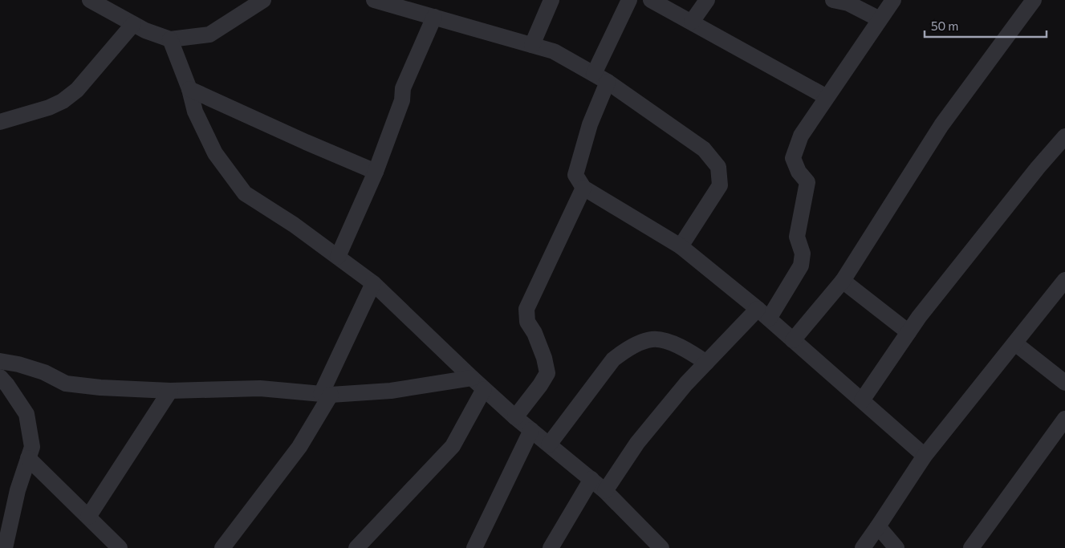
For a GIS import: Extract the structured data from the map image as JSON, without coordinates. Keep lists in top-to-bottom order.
{
  "scale_bar": "50 m"
}
